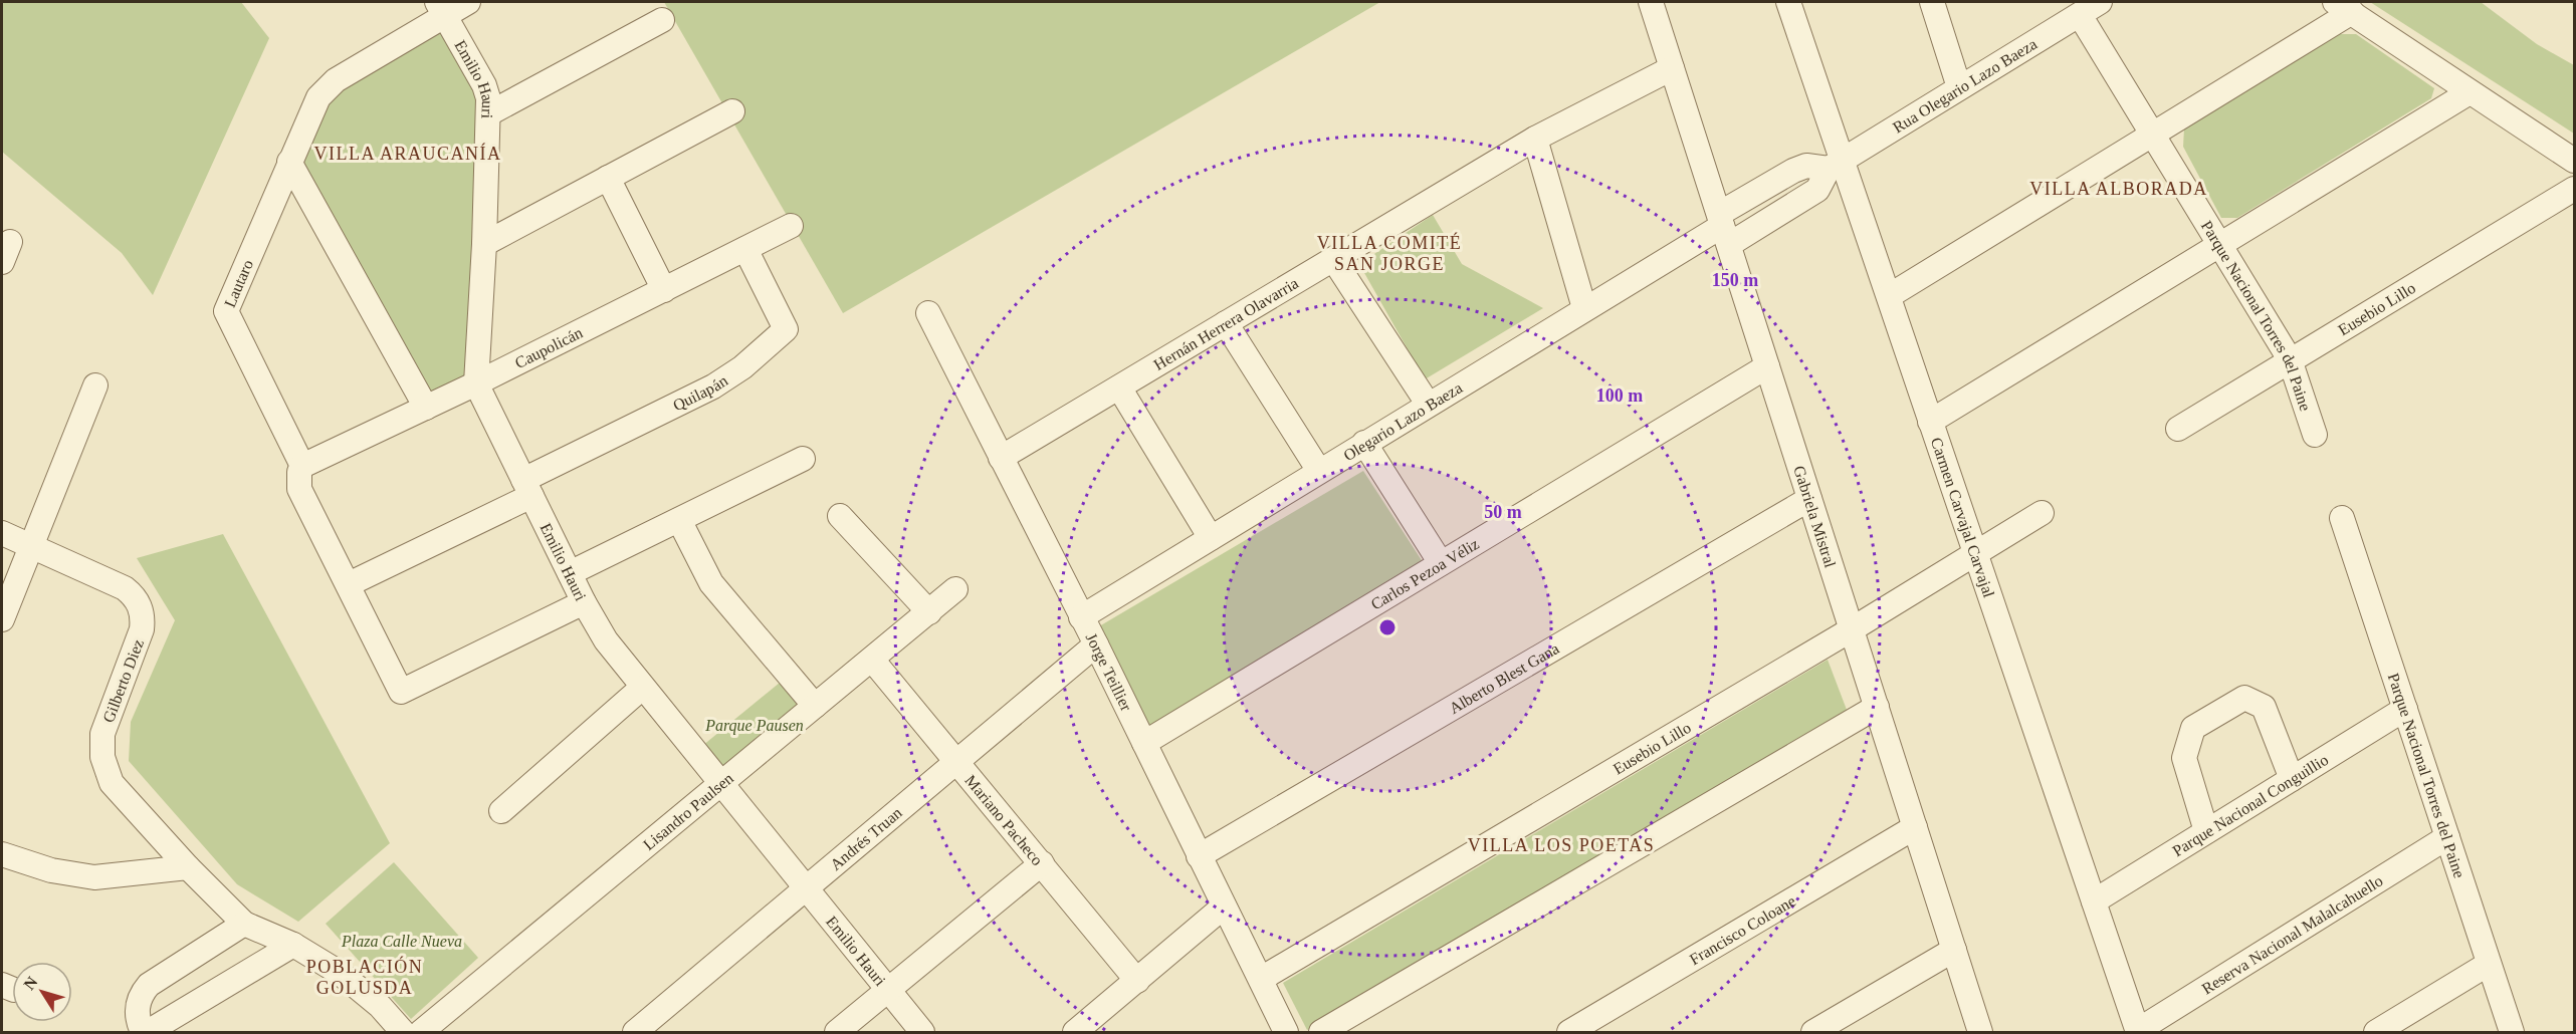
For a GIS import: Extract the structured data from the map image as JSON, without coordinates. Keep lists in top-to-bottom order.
{
  "streets": {
    "street": [
      "Emilio Hauri",
      "Rua Olegario Lazo Baeza",
      "Lautaro",
      "Eusebio Lillo",
      "Parque Nacional Torres del Paine",
      "Hernán Herrera Olavarria",
      "Caupolicán",
      "Quilapán",
      "Olegario Lazo Baeza",
      "Gabriela Mistral",
      "Carmen Carvajal Carvajal",
      "Carlos Pezoa Véliz",
      "Jorge Teillier",
      "Alberto Blest Gana",
      "Gilberto Diez",
      "Parque Nacional Conguillio",
      "Lisandro Paulsen",
      "Mariano Pacheco",
      "Andrés Truan",
      "Francisco Coloane",
      "Reserva Nacional Malalcahuello"
    ]
  },
  "crossings": [
    ["Emilio Hauri", "Lautaro"],
    ["Emilio Hauri", "Caupolicán"],
    ["Emilio Hauri", "Quilapán"],
    ["Emilio Hauri", "Lisandro Paulsen"],
    ["Emilio Hauri", "Andrés Truan"],
    ["Rua Olegario Lazo Baeza", "Parque Nacional Torres del Paine"],
    ["Rua Olegario Lazo Baeza", "Olegario Lazo Baeza"],
    ["Rua Olegario Lazo Baeza", "Gabriela Mistral"],
    ["Rua Olegario Lazo Baeza", "Carmen Carvajal Carvajal"],
    ["Lautaro", "Caupolicán"],
    ["Lautaro", "Quilapán"],
    ["Eusebio Lillo", "Parque Nacional Torres del Paine"],
    ["Eusebio Lillo", "Gabriela Mistral"],
    ["Eusebio Lillo", "Carmen Carvajal Carvajal"],
    ["Eusebio Lillo", "Jorge Teillier"],
    ["Parque Nacional Torres del Paine", "Parque Nacional Conguillio"],
    ["Parque Nacional Torres del Paine", "Reserva Nacional Malalcahuello"],
    ["Hernán Herrera Olavarria", "Gabriela Mistral"],
    ["Hernán Herrera Olavarria", "Jorge Teillier"],
    ["Caupolicán", "Quilapán"],
    ["Olegario Lazo Baeza", "Gabriela Mistral"],
    ["Olegario Lazo Baeza", "Jorge Teillier"],
    ["Gabriela Mistral", "Carlos Pezoa Véliz"],
    ["Gabriela Mistral", "Alberto Blest Gana"],
    ["Gabriela Mistral", "Francisco Coloane"],
    ["Carmen Carvajal Carvajal", "Parque Nacional Conguillio"],
    ["Carmen Carvajal Carvajal", "Reserva Nacional Malalcahuello"],
    ["Carlos Pezoa Véliz", "Jorge Teillier"],
    ["Jorge Teillier", "Alberto Blest Gana"],
    ["Jorge Teillier", "Andrés Truan"],
    ["Lisandro Paulsen", "Mariano Pacheco"],
    ["Mariano Pacheco", "Andrés Truan"]
  ],
  "districts": [
    "VILLA ARAUCANÍA",
    "VILLA ALBORADA",
    "VILLA COMITÉ SAN JORGE",
    "VILLA LOS POETAS",
    "POBLACIÓN GOLUSDA"
  ],
  "parks": ["Parque Pausen", "Plaza Calle Nueva"],
  "north": "top left",
  "rings": ["150 m", "100 m", "50 m"]
}
